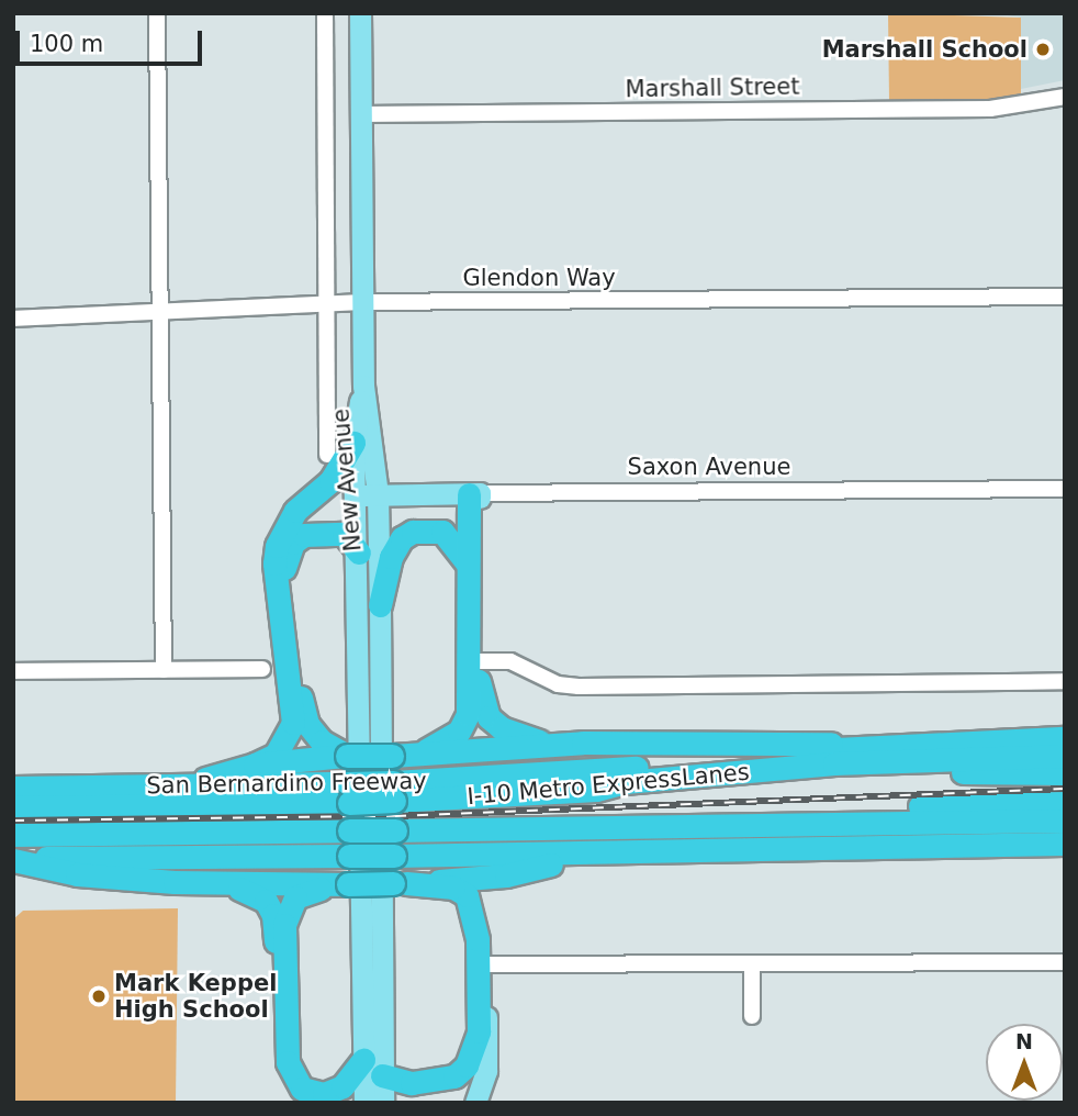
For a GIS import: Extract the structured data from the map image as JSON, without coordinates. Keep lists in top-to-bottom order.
{
  "streets": {
    "highway": ["San Bernardino Freeway", "I-10 Metro ExpressLanes"],
    "main road": ["Saxon Avenue", "New Avenue"],
    "street": ["Marshall Street", "Glendon Way"]
  },
  "crossings": [
    ["Saxon Avenue", "New Avenue"],
    ["San Bernardino Freeway", "I-10 Metro ExpressLanes"]
  ],
  "places": ["Marshall School", "Mark Keppel High School"],
  "scale_bar": "100 m",
  "north": "top"
}
